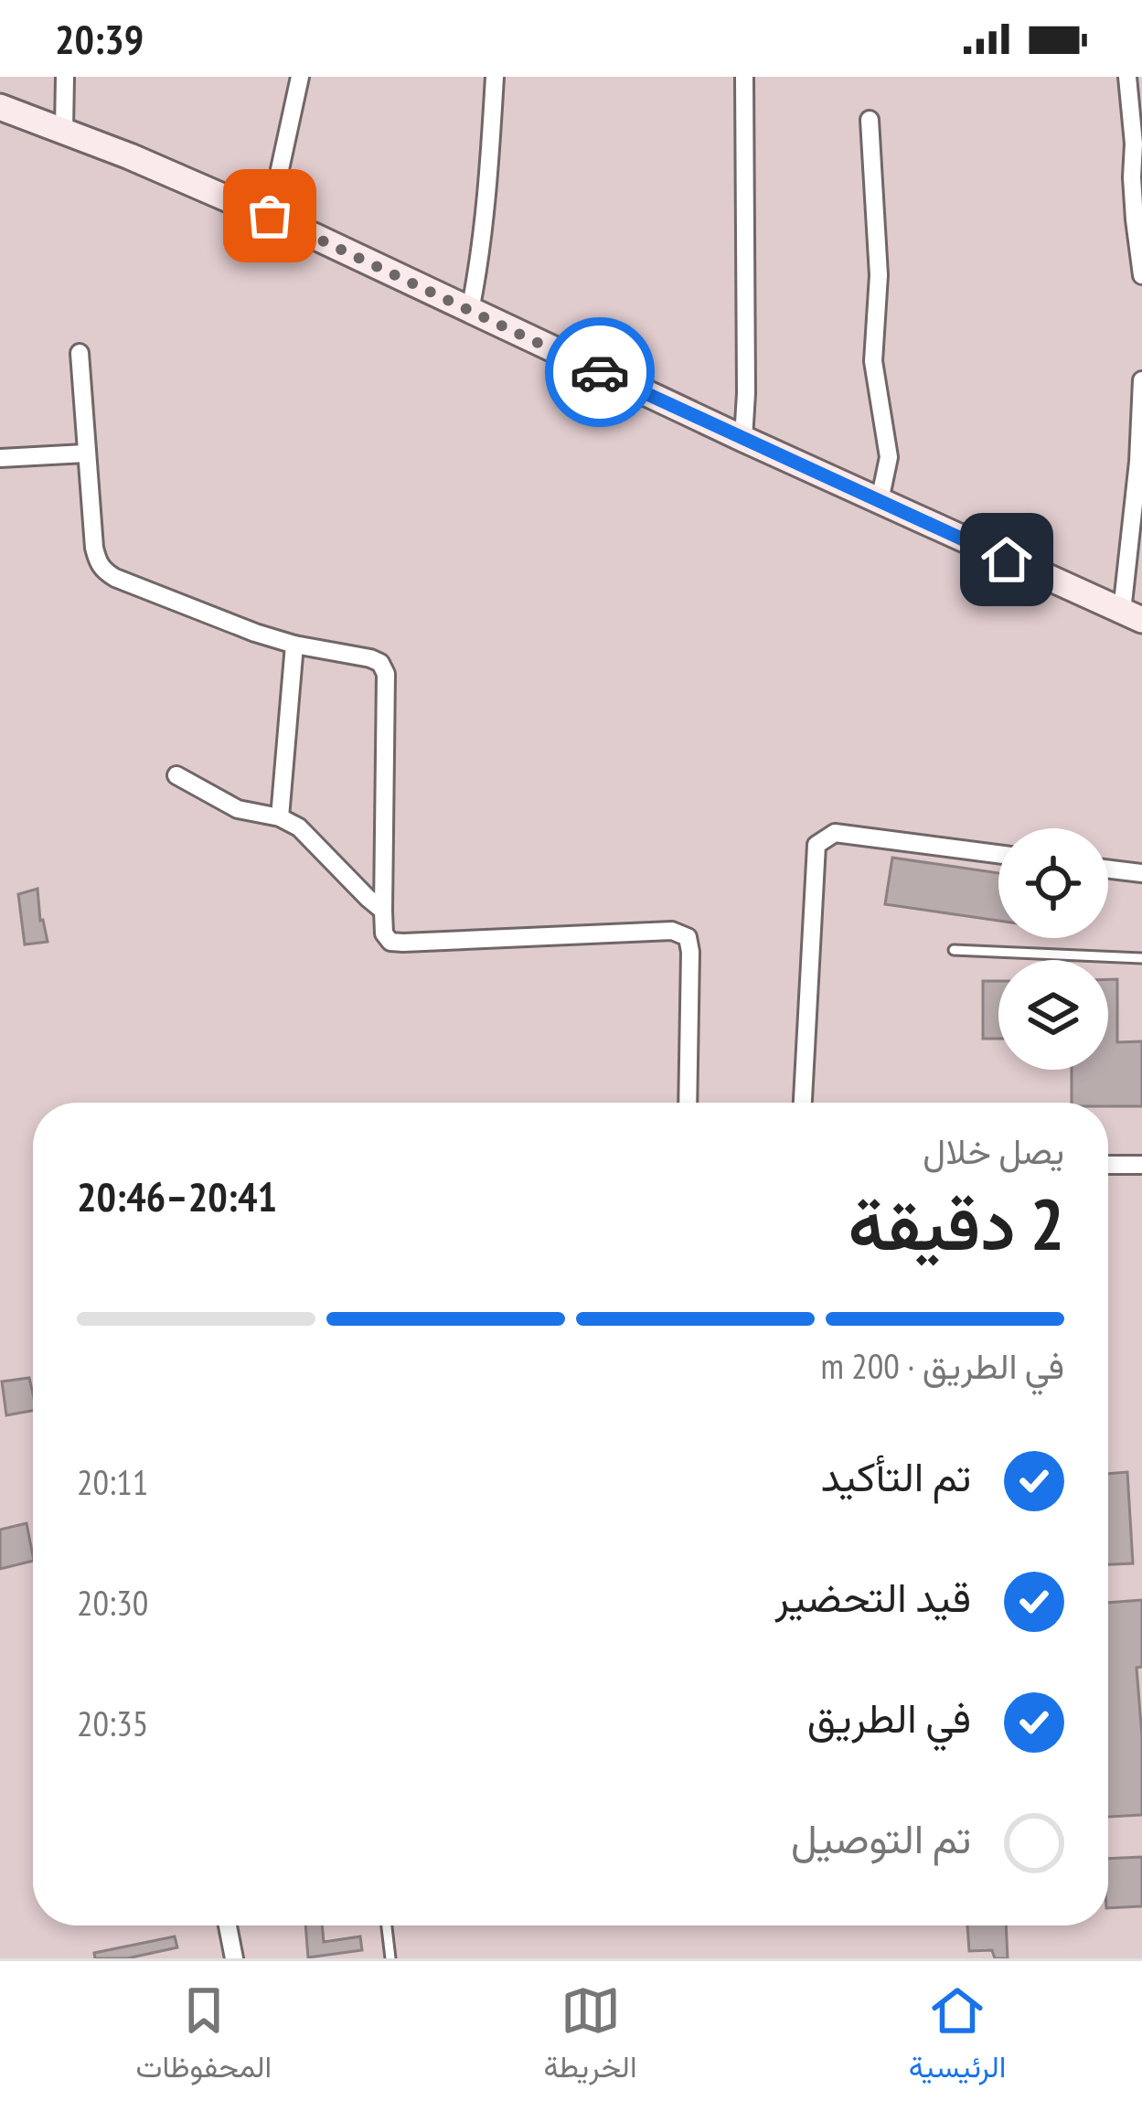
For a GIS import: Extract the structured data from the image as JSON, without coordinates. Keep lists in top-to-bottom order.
{
  "page": {
    "status": "20:39",
    "heading": ["2 دقيقة", "يصل خلال", "20:41–20:46"],
    "bar": "في الطريق · 200 m",
    "list": [
      ["تم التأكيد", "20:11"],
      ["قيد التحضير", "20:30"],
      ["في الطريق", "20:35"],
      "تم التوصيل"
    ],
    "tabs": ["الرئيسية", "الخريطة", "المحفوظات"]
  }
}
